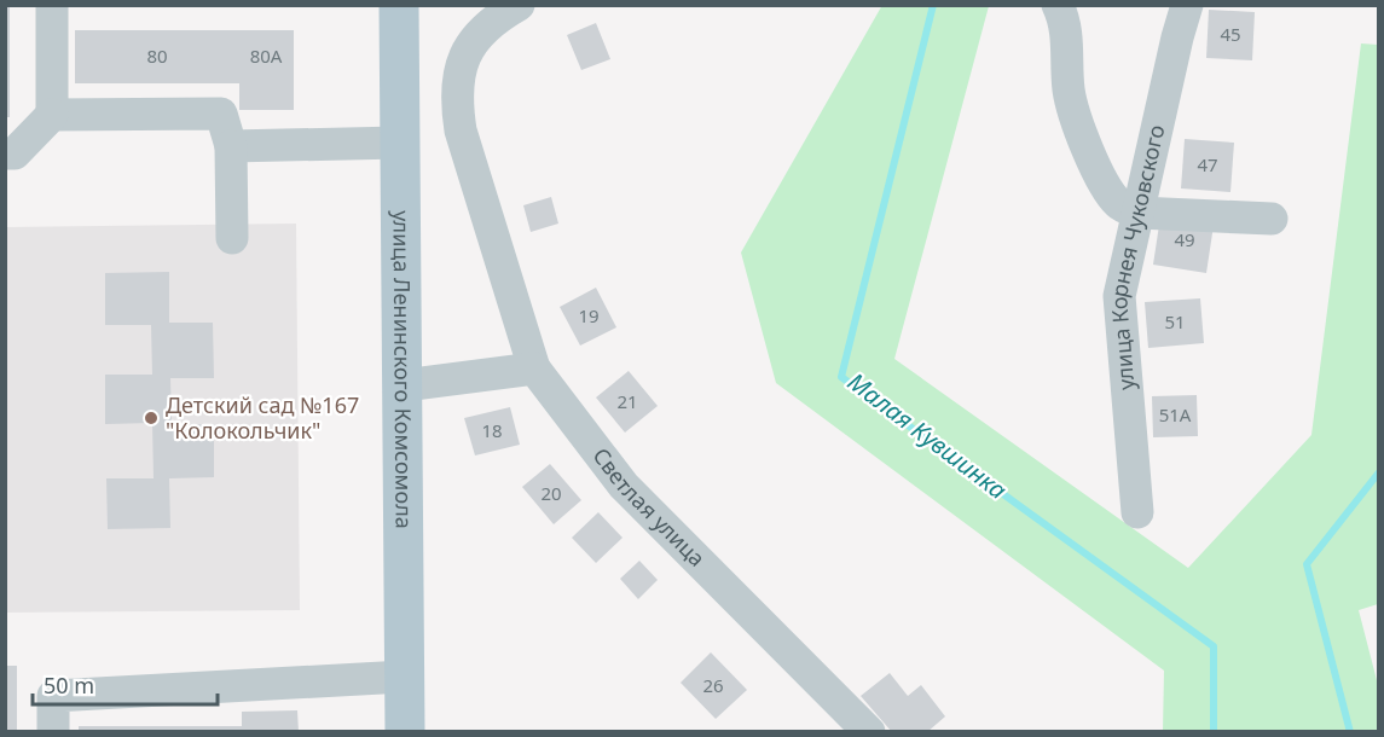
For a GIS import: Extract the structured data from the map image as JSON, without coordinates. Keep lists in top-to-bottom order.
{
  "streets": {
    "main road": ["улица Ленинского Комсомола"],
    "street": ["улица Корнея Чуковского", "Светлая улица"]
  },
  "water": ["Малая Кувшинка"],
  "places": ["Детский сад №167 \"Колокольчик\""],
  "house_numbers": [
    "45",
    "80",
    "80А",
    "47",
    "49",
    "19",
    "51",
    "21",
    "51А",
    "18",
    "20",
    "26"
  ],
  "scale_bar": "50 m"
}
